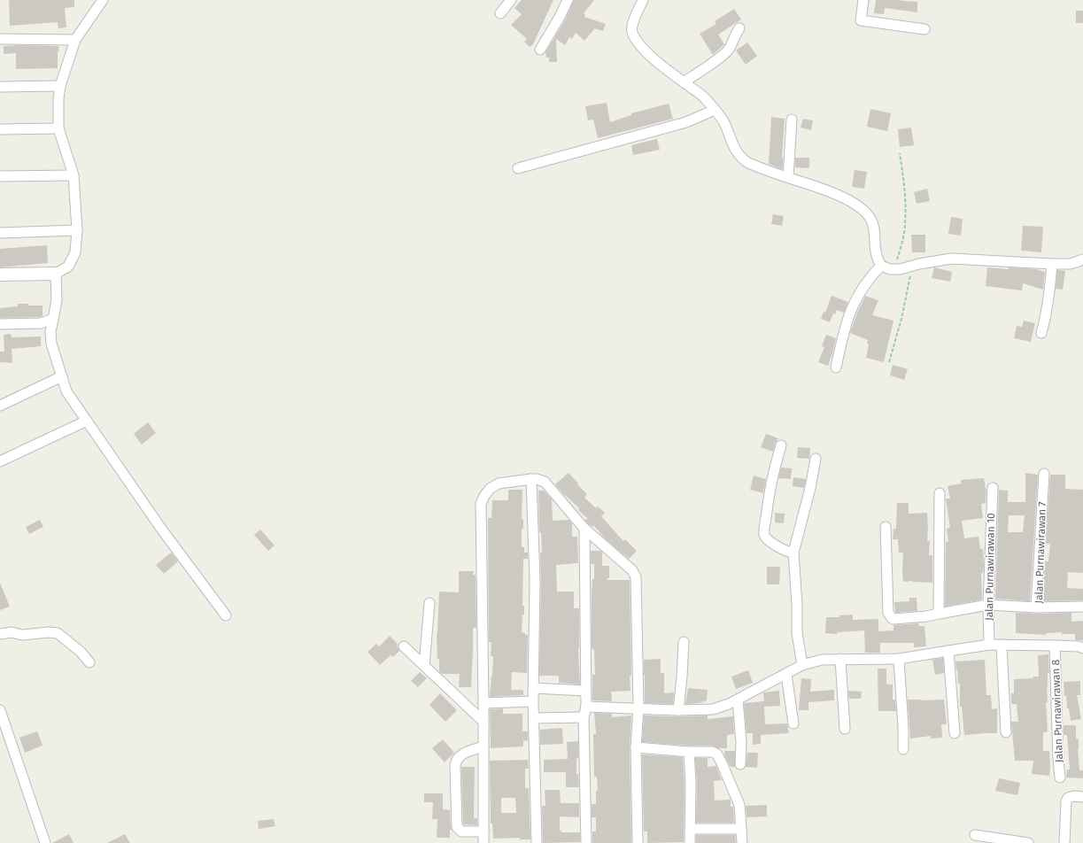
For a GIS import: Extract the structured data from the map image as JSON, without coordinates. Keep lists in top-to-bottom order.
{
  "streets": {
    "street": ["Jalan Purnawirawan 7", "Jalan Purnawirawan 10", "Jalan Purnawirawan 8"]
  }
}
